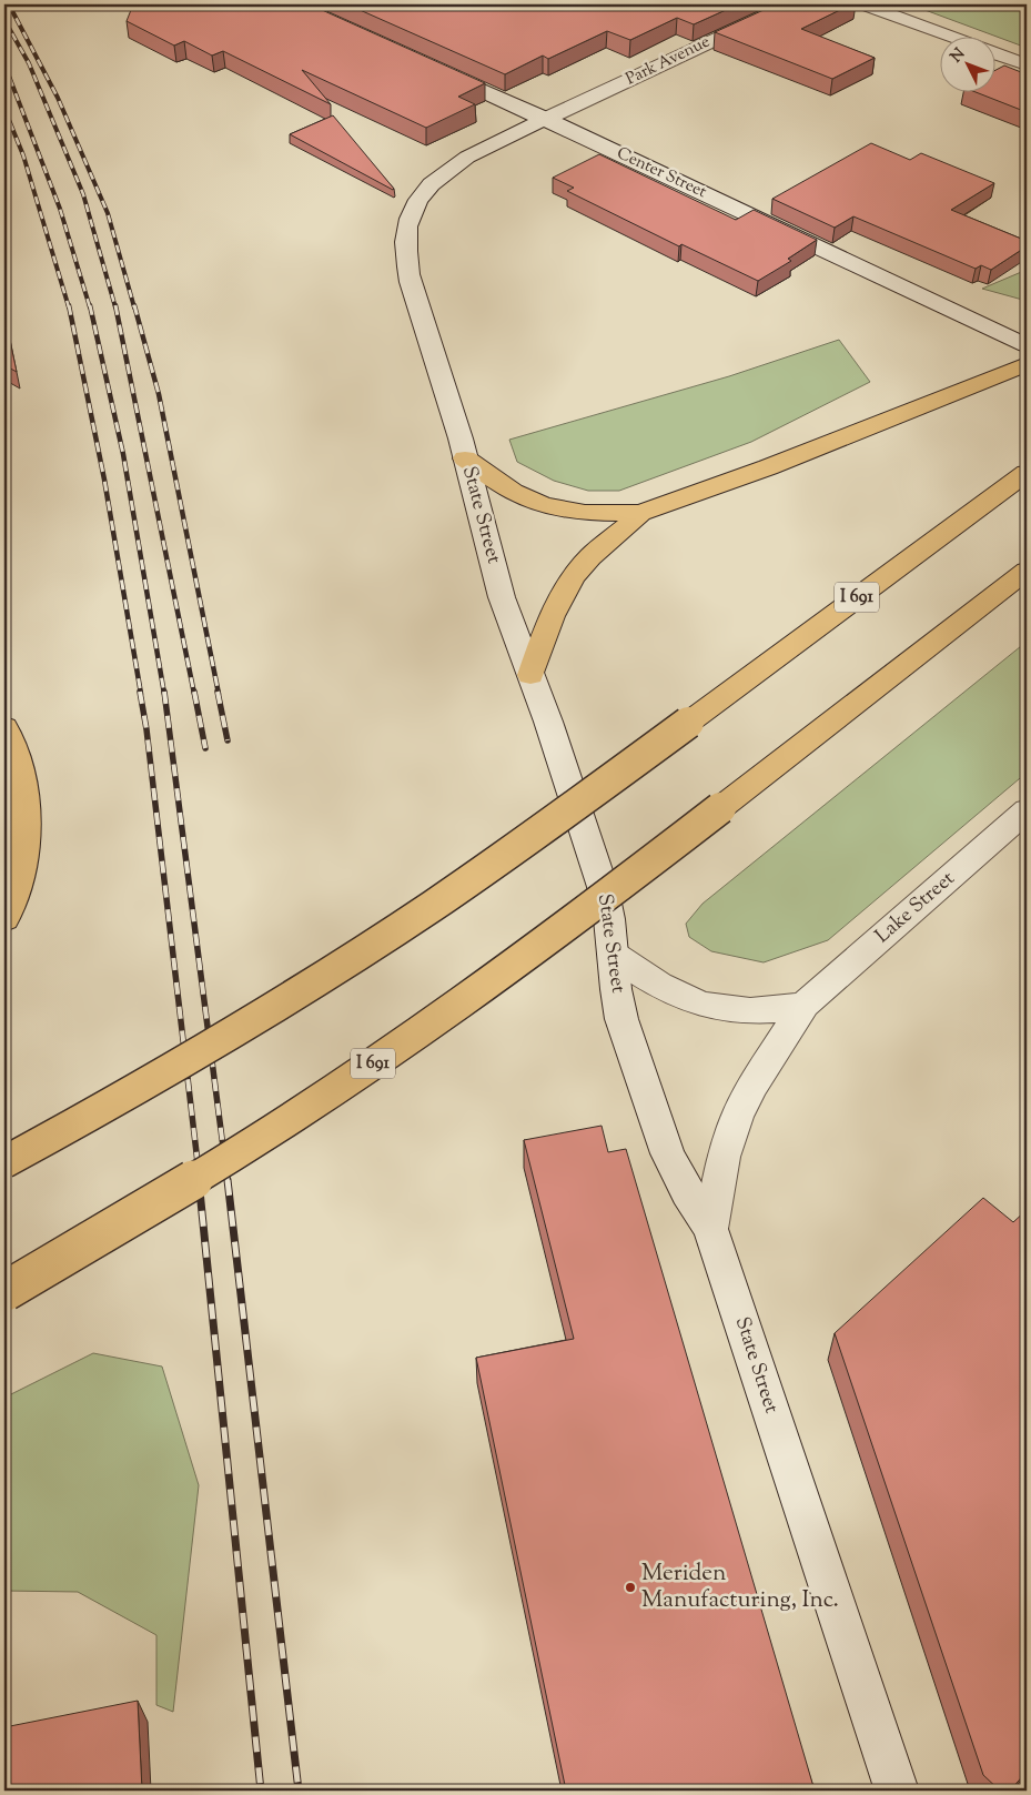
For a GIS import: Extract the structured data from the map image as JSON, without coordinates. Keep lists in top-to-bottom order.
{
  "streets": {
    "highway": ["I 691"],
    "street": [
      "Park Avenue",
      "Center Street",
      "State Street",
      "Lake Street"
    ]
  },
  "crossings": [
    ["Park Avenue", "Center Street"],
    ["Park Avenue", "State Street"],
    ["Center Street", "State Street"],
    ["State Street", "Lake Street"]
  ],
  "places": ["Meriden Manufacturing, Inc."],
  "north": "top left"
}
